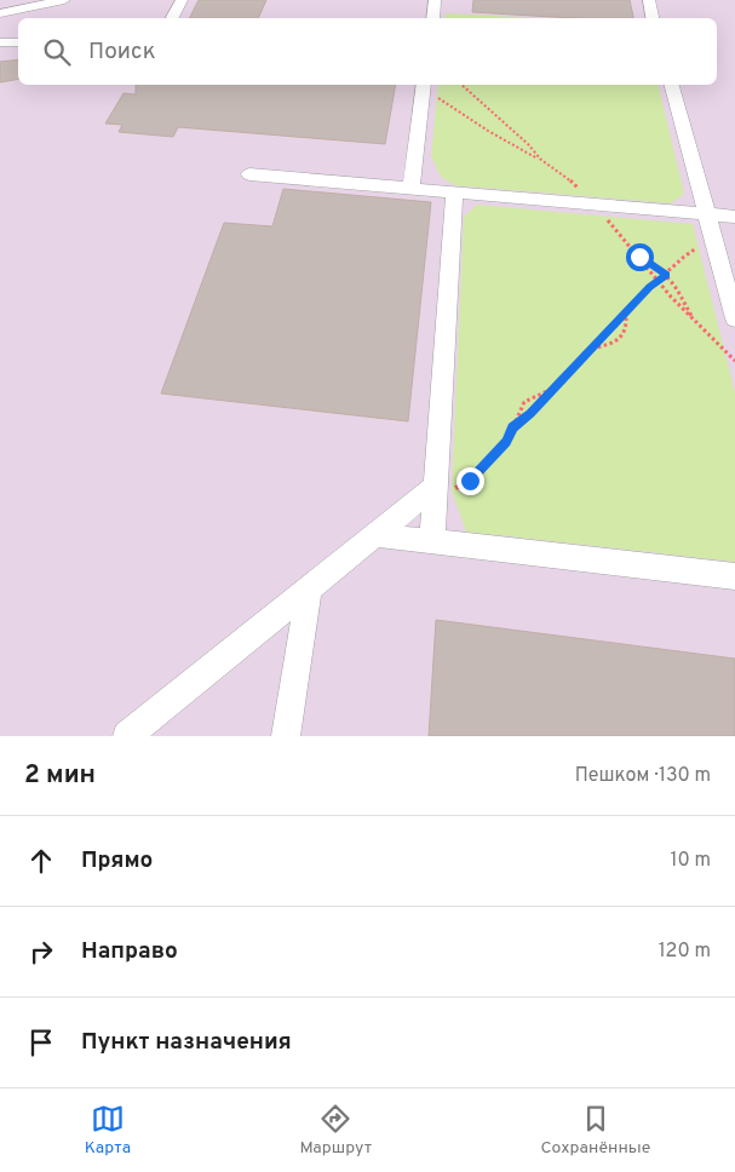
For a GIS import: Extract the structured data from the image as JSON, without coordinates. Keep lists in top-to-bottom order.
{
  "page": {
    "search": "Поиск",
    "heading": ["2 мин", "Пешком · 130 m"],
    "list": [
      ["Прямо", "10 m"],
      ["Направо", "120 m"],
      "Пункт назначения"
    ],
    "nav": ["Карта", "Маршрут", "Сохранённые"]
  }
}
